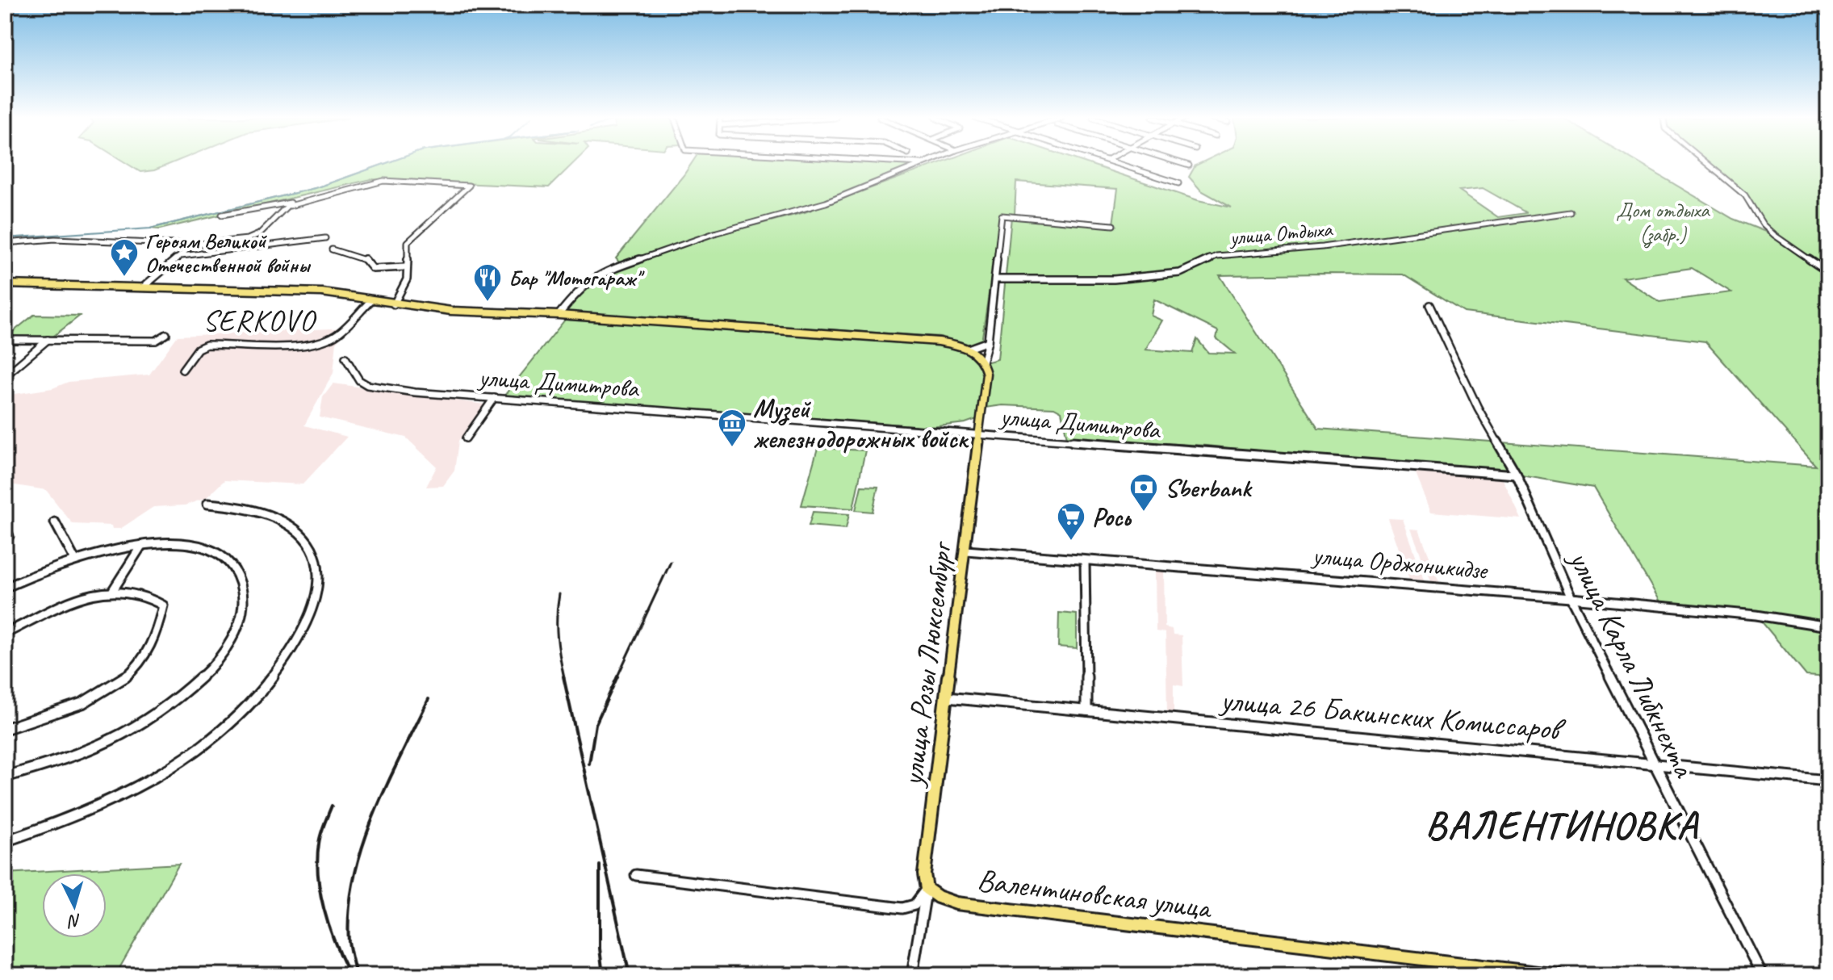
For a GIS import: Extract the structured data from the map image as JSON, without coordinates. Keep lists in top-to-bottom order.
{
  "streets": {
    "main road": ["улица Розы Люксембург", "Валентиновская улица"],
    "street": [
      "улица Отдыха",
      "улица Димитрова",
      "улица Орджоникидзе",
      "улица Карла Либкнехта",
      "улица 26 Бакинских Комиссаров"
    ]
  },
  "crossings": [
    ["улица Димитрова", "улица Карла Либкнехта"],
    ["улица Димитрова", "улица Розы Люксембург"],
    ["улица Орджоникидзе", "улица Карла Либкнехта"],
    ["улица Орджоникидзе", "улица Розы Люксембург"],
    ["улица Карла Либкнехта", "улица 26 Бакинских Комиссаров"],
    ["улица Розы Люксембург", "улица 26 Бакинских Комиссаров"],
    ["улица Розы Люксембург", "Валентиновская улица"]
  ],
  "districts": ["SERKOVO", "ВАЛЕНТИНОВКА"],
  "parks": ["Дом отдыха (забр.)"],
  "places": {
    "place": ["Героям Великой Отечественной войны"],
    "restaurant": ["Бар \"Мотогараж\""],
    "museum": ["Музей железнодорожных войск"],
    "bank": ["Sberbank"],
    "supermarket": ["Рось"]
  },
  "north": "bottom"
}
